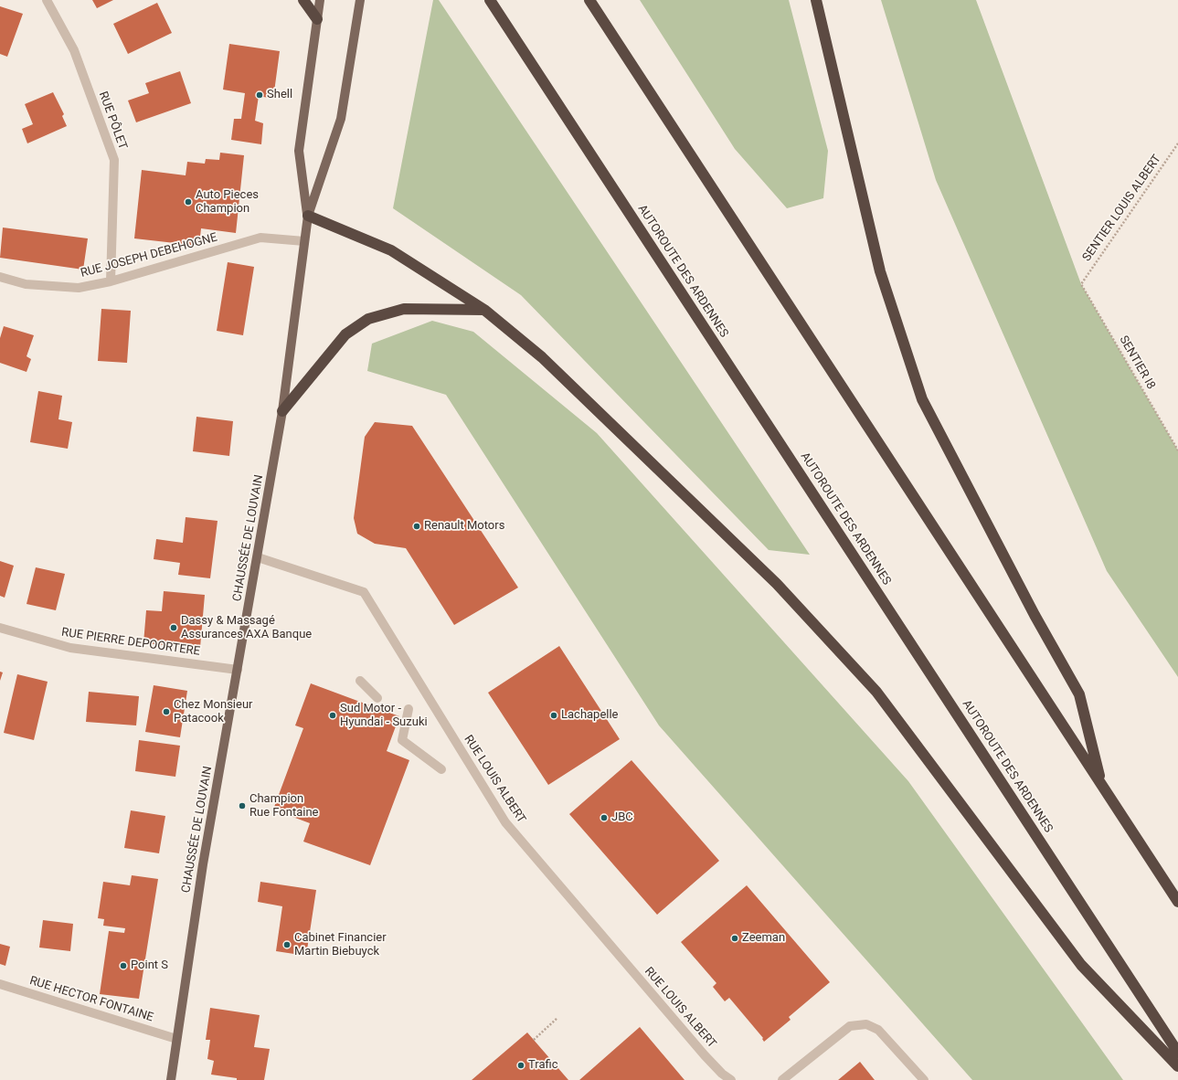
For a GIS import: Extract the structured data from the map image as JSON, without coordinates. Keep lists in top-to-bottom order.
{
  "streets": {
    "highway": ["AUTOROUTE DES ARDENNES"],
    "main road": ["CHAUSSÉE DE LOUVAIN"],
    "street": [
      "RUE PÔLET",
      "RUE JOSEPH DEBEHOGNE",
      "RUE PIERRE DEPOORTERE",
      "RUE LOUIS ALBERT",
      "RUE HECTOR FONTAINE"
    ],
    "path": ["SENTIER LOUIS ALBERT", "SENTIER I8"]
  },
  "crossings": [
    ["RUE PÔLET", "RUE JOSEPH DEBEHOGNE"],
    ["SENTIER LOUIS ALBERT", "SENTIER I8"],
    ["RUE JOSEPH DEBEHOGNE", "CHAUSSÉE DE LOUVAIN"],
    ["CHAUSSÉE DE LOUVAIN", "RUE PIERRE DEPOORTERE"],
    ["CHAUSSÉE DE LOUVAIN", "RUE LOUIS ALBERT"],
    ["CHAUSSÉE DE LOUVAIN", "RUE HECTOR FONTAINE"]
  ],
  "places": [
    "Shell",
    "Auto Pieces Champion",
    "Renault Motors",
    "Dassy & Massagé Assurances AXA Banque",
    "Chez Monsieur Patacook",
    "Sud Motor - Hyundai - Suzuki",
    "Lachapelle",
    "Champion Rue Fontaine",
    "JBC",
    "Zeeman",
    "Cabinet Financier Martin Biebuyck",
    "Point S",
    "Trafic"
  ]
}
